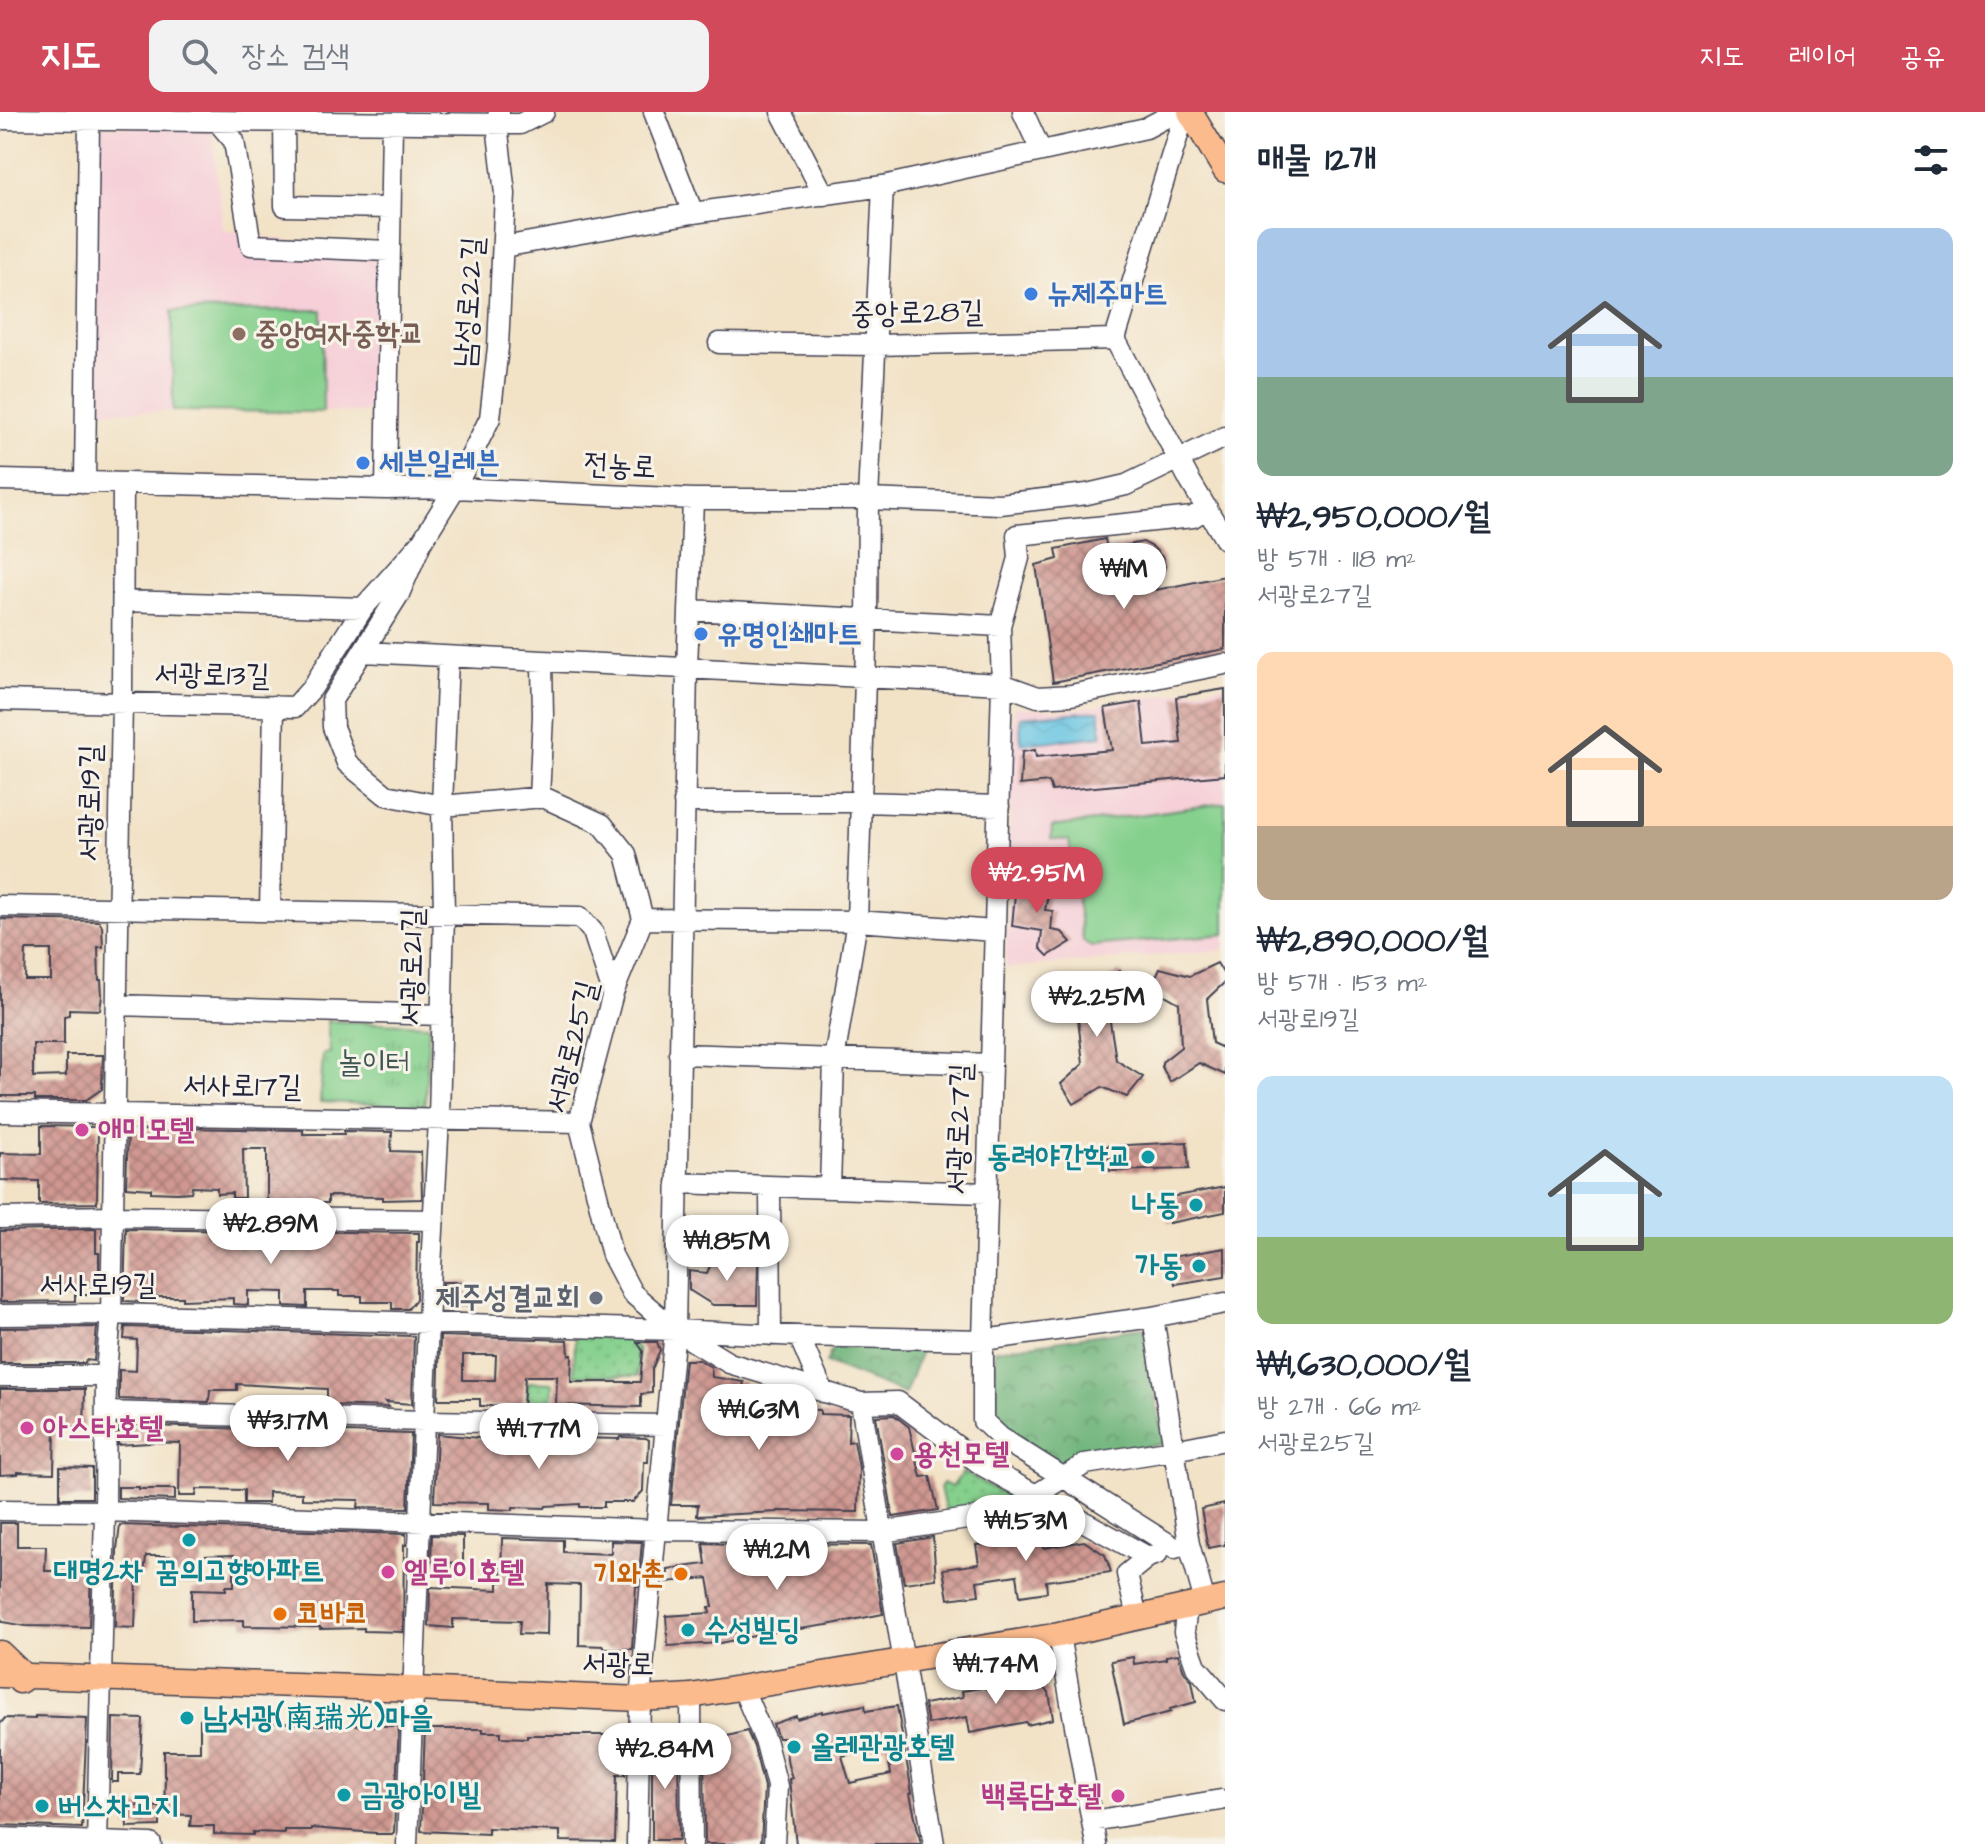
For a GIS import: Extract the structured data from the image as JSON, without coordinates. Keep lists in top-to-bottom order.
{
  "streets": {
    "main road": ["서광로"],
    "street": [
      "남성로22길",
      "중앙로28길",
      "전농로",
      "서광로13길",
      "서광로19길",
      "서광로21길",
      "서광로25길",
      "서사로17길",
      "서광로27길",
      "서사로19길"
    ]
  },
  "crossings": [
    ["남성로22길", "전농로"],
    ["남성로22길", "서광로13길"],
    ["전농로", "서광로13길"],
    ["전농로", "서광로19길"],
    ["서광로13길", "서광로19길"],
    ["서광로19길", "서사로17길"],
    ["서광로19길", "서사로19길"],
    ["서광로19길", "서광로"],
    ["서광로21길", "서사로17길"],
    ["서광로21길", "서사로19길"],
    ["서광로21길", "서광로"],
    ["서광로25길", "서사로17길"],
    ["서광로25길", "서광로27길"],
    ["서광로25길", "서사로19길"],
    ["서광로27길", "서사로19길"]
  ],
  "parks": ["놀이터"],
  "places": [
    "뉴제주마트",
    "중앙여자중학교",
    "세븐일레븐",
    "유명인쇄마트",
    "애미모텔",
    "동려야간학교",
    "나동",
    "가동",
    "제주성결교회",
    "아스타호텔",
    "용천모텔",
    "대명2차 꿈의고향아파트",
    "엘루이호텔",
    "기와촌",
    "코바코",
    "수성빌딩",
    "남서광(南瑞光)마을",
    "올레관광호텔",
    "금광아이빌",
    "백록담호텔",
    "버스차고지"
  ],
  "page": {
    "header": "지도",
    "search": "장소 검색",
    "nav": ["지도", "레이어", "공유"],
    "heading": "매물 12개",
    "list": [
      {
        "name": "₩2,950,000/월",
        "note": "방 5개 · 118 m² · 서광로27길"
      },
      {
        "name": "₩2,890,000/월",
        "note": "방 5개 · 153 m² · 서광로19길"
      },
      {
        "name": "₩1,630,000/월",
        "note": "방 2개 · 66 m² · 서광로25길"
      }
    ],
    "price": [
      "₩1M",
      "₩2.95M",
      "₩2.25M",
      "₩2.89M",
      "₩1.85M",
      "₩1.63M",
      "₩3.17M",
      "₩1.77M",
      "₩1.53M",
      "₩1.2M",
      "₩1.74M",
      "₩2.84M"
    ]
  }
}
